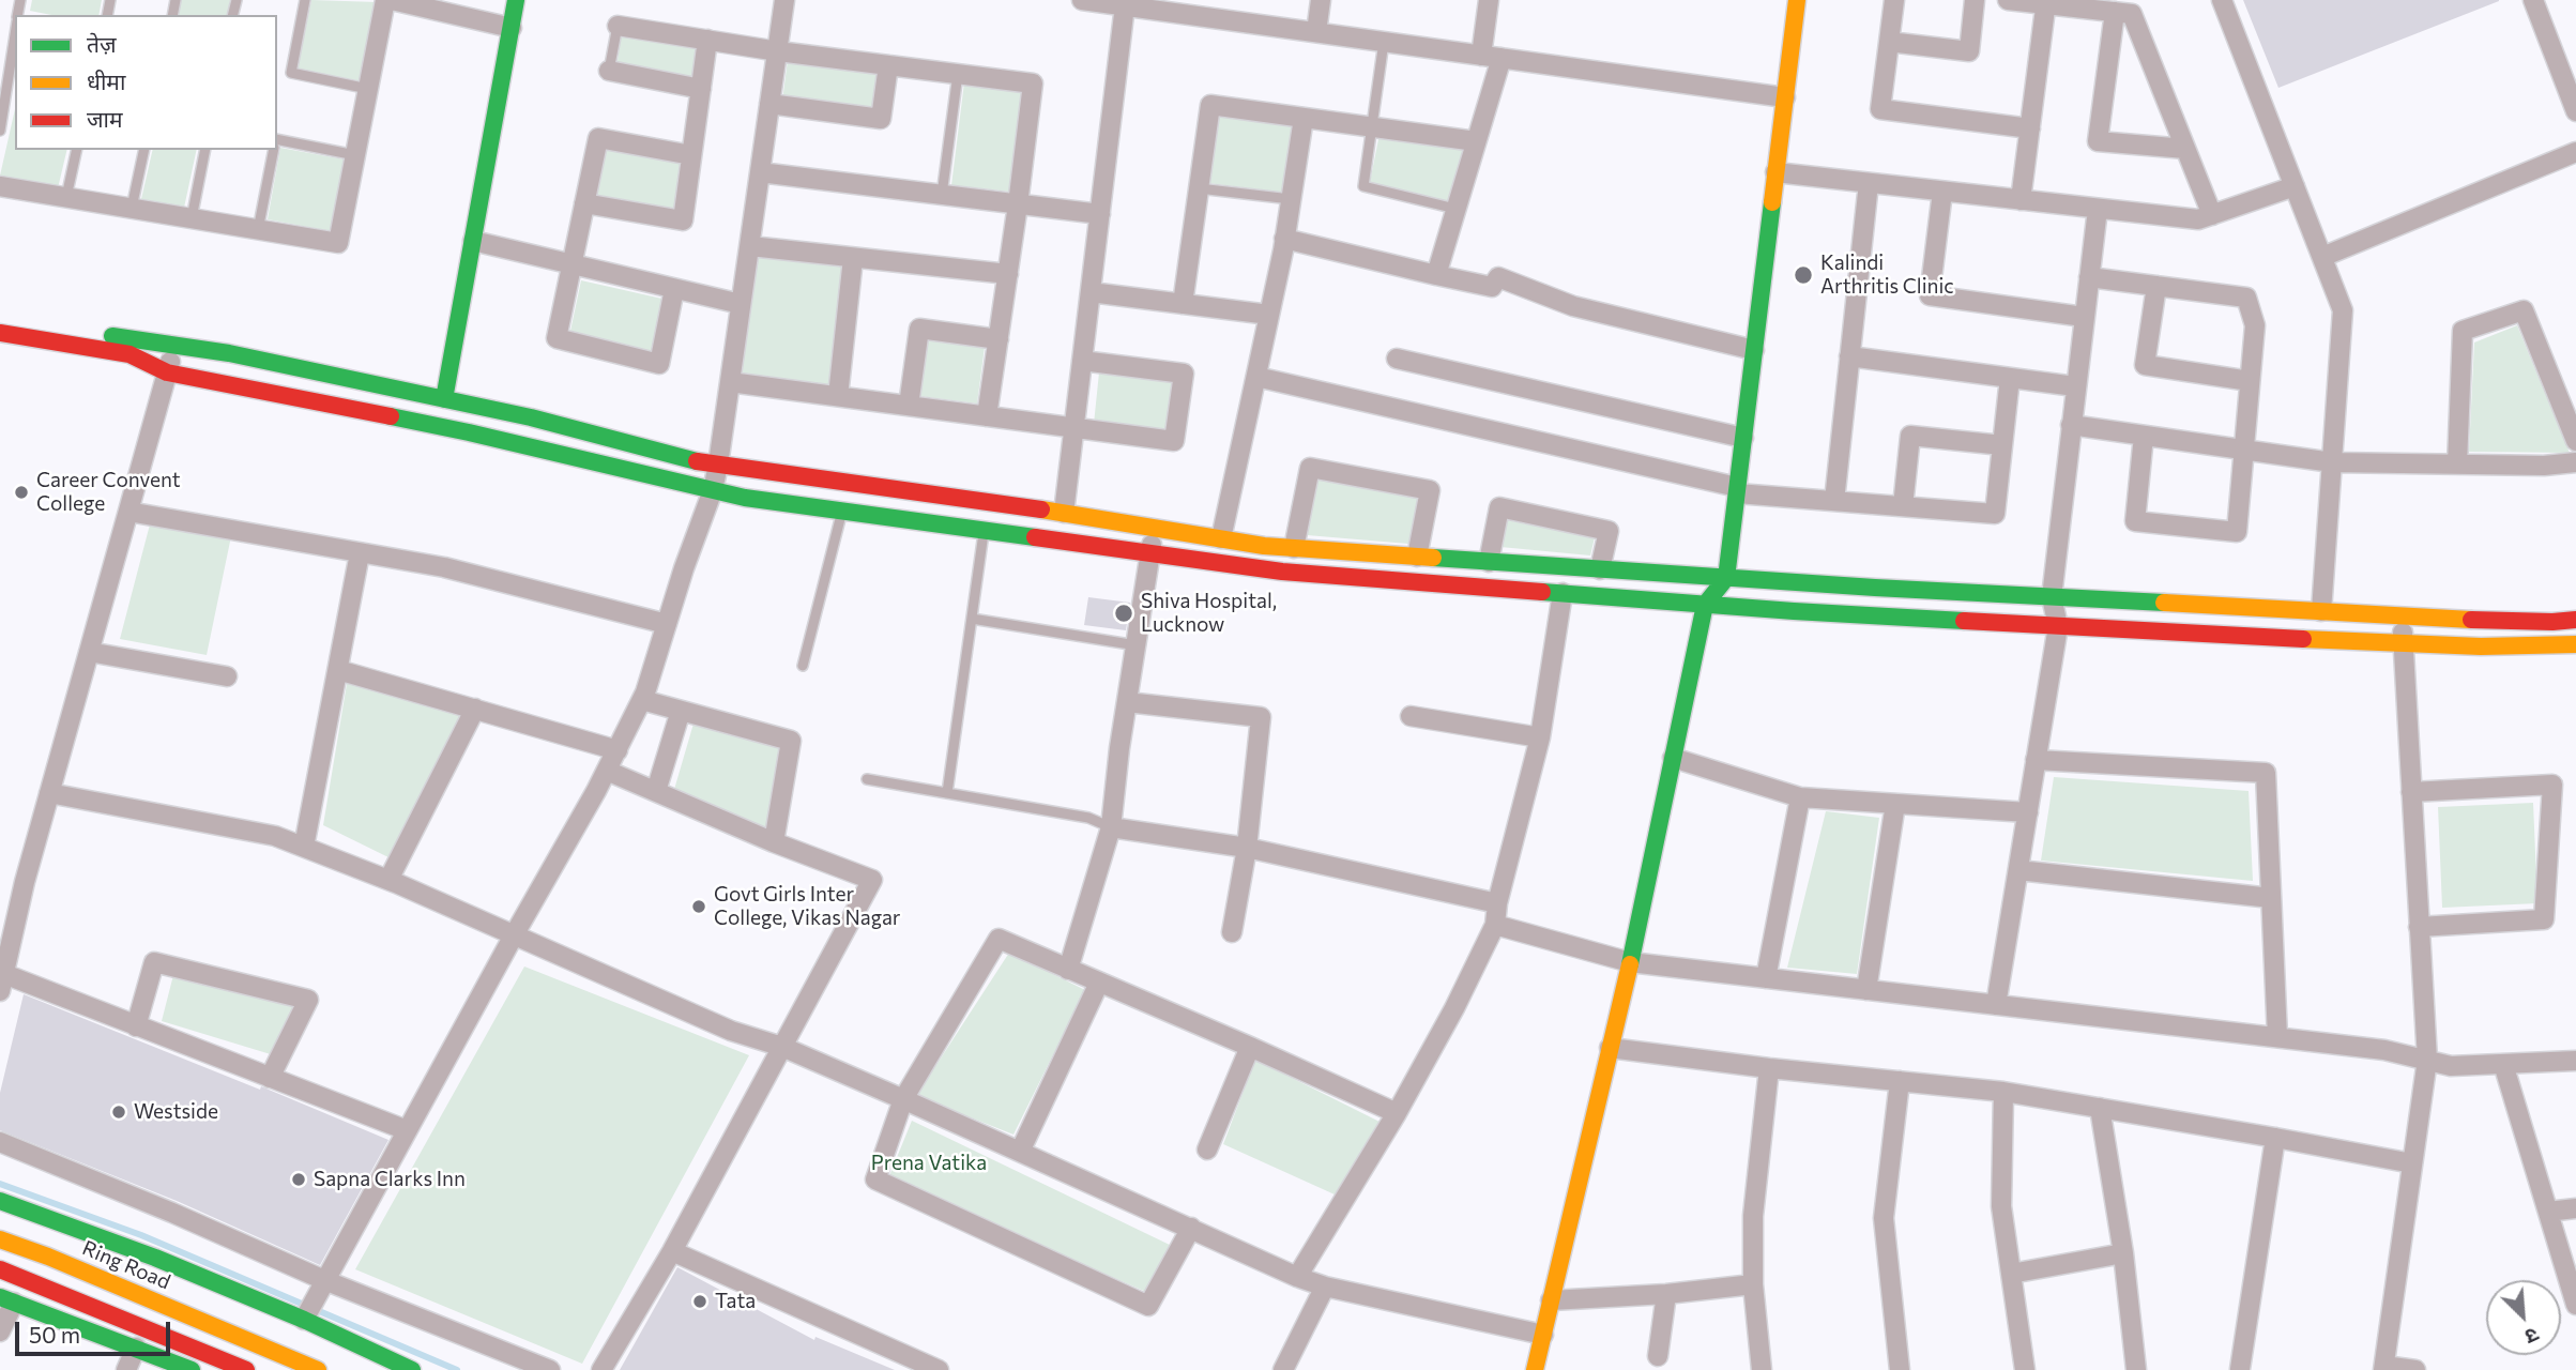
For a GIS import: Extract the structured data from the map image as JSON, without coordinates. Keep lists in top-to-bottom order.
{
  "streets": {
    "main road": ["Ring Road"]
  },
  "parks": ["Prena Vatika"],
  "places": [
    "Kalindi Arthritis Clinic",
    "Career Convent College",
    "Shiva Hospital, Lucknow",
    "Govt Girls Inter College, Vikas Nagar",
    "Westside",
    "Sapna Clarks Inn",
    "Tata"
  ],
  "legend": ["तेज़", "धीमा", "जाम"],
  "scale_bar": "50 m",
  "north": "bottom right"
}
